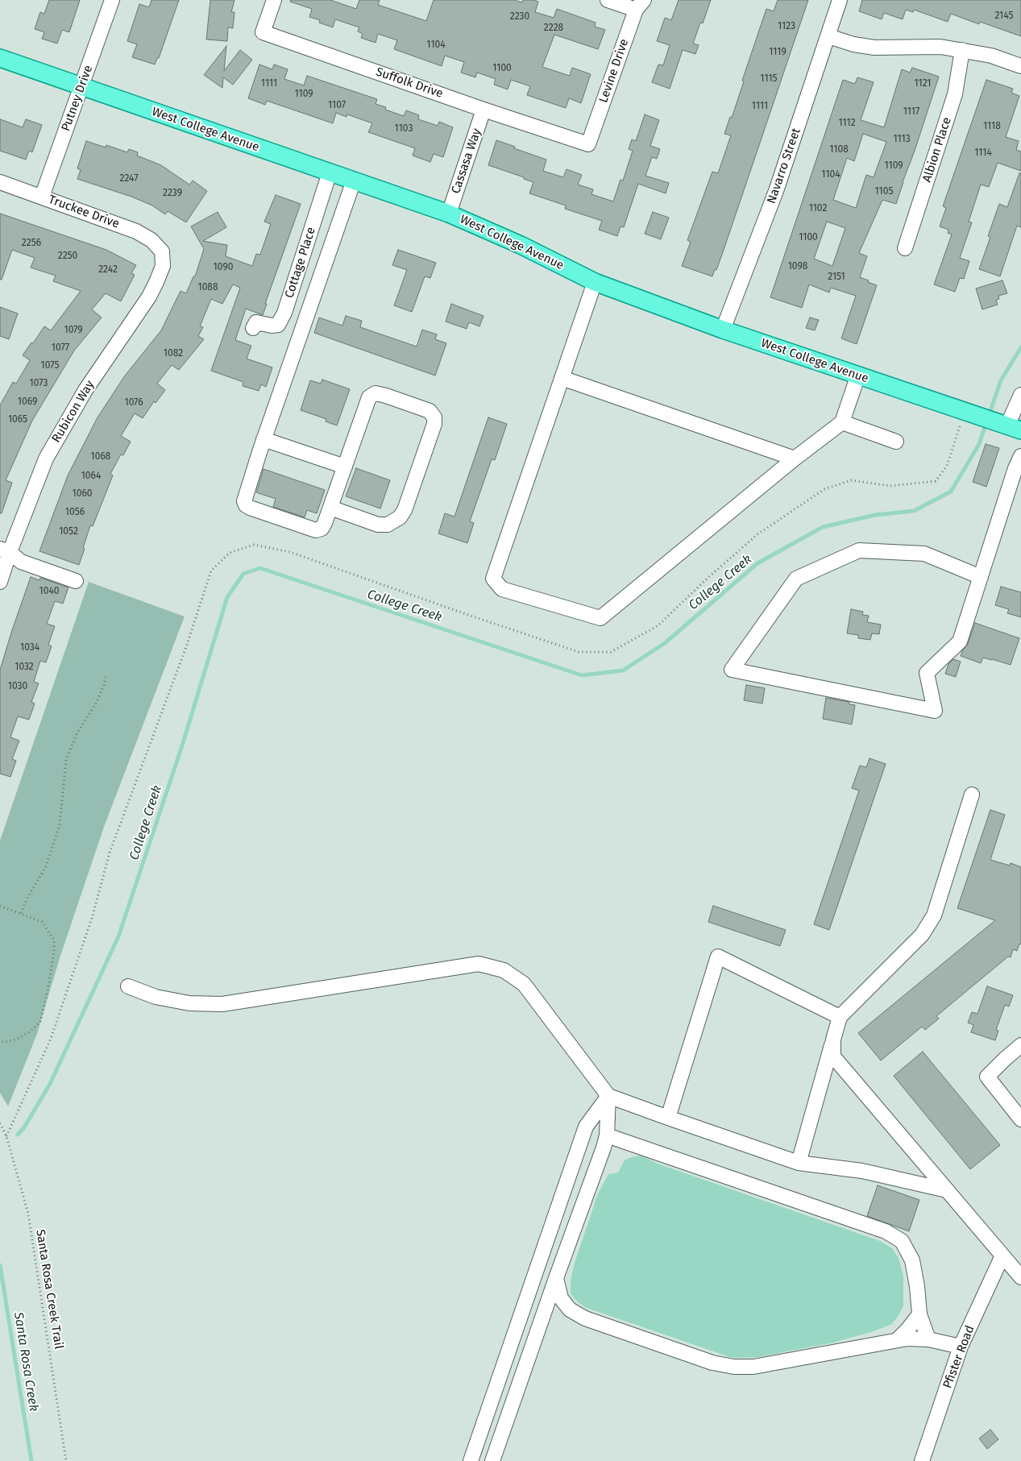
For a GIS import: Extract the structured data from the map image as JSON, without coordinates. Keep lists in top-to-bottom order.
{
  "streets": {
    "main road": ["West College Avenue"],
    "street": [
      "Levine Drive",
      "Suffolk Drive",
      "Putney Drive",
      "Albion Place",
      "Cassasa Way",
      "Navarro Street",
      "Truckee Drive",
      "Cottage Place",
      "Rubicon Way",
      "Pfister Road"
    ],
    "path": ["Santa Rosa Creek Trail"]
  },
  "crossings": [
    ["Levine Drive", "Suffolk Drive"],
    ["Suffolk Drive", "Cassasa Way"],
    ["Putney Drive", "West College Avenue"],
    ["Putney Drive", "Truckee Drive"],
    ["West College Avenue", "Cassasa Way"],
    ["West College Avenue", "Navarro Street"],
    ["West College Avenue", "Cottage Place"],
    ["Truckee Drive", "Rubicon Way"]
  ],
  "water": ["College Creek", "Santa Rosa Creek"],
  "house_numbers": [
    "2145",
    "2230",
    "1123",
    "2228",
    "1104",
    "1119",
    "1100",
    "1115",
    "1111",
    "1121",
    "1109",
    "1107",
    "1111",
    "1117",
    "1112",
    "1118",
    "1103",
    "1113",
    "1108",
    "1114",
    "1109",
    "1104",
    "2247",
    "1105",
    "2239",
    "1102",
    "1100",
    "2256",
    "2250",
    "1098",
    "1090",
    "2242",
    "2151",
    "1088",
    "1079",
    "1077",
    "1082",
    "1075",
    "1073",
    "1069",
    "1076",
    "1065",
    "1068",
    "1064",
    "1060",
    "1056",
    "1052",
    "1040",
    "1034",
    "1032",
    "1030"
  ]
}
